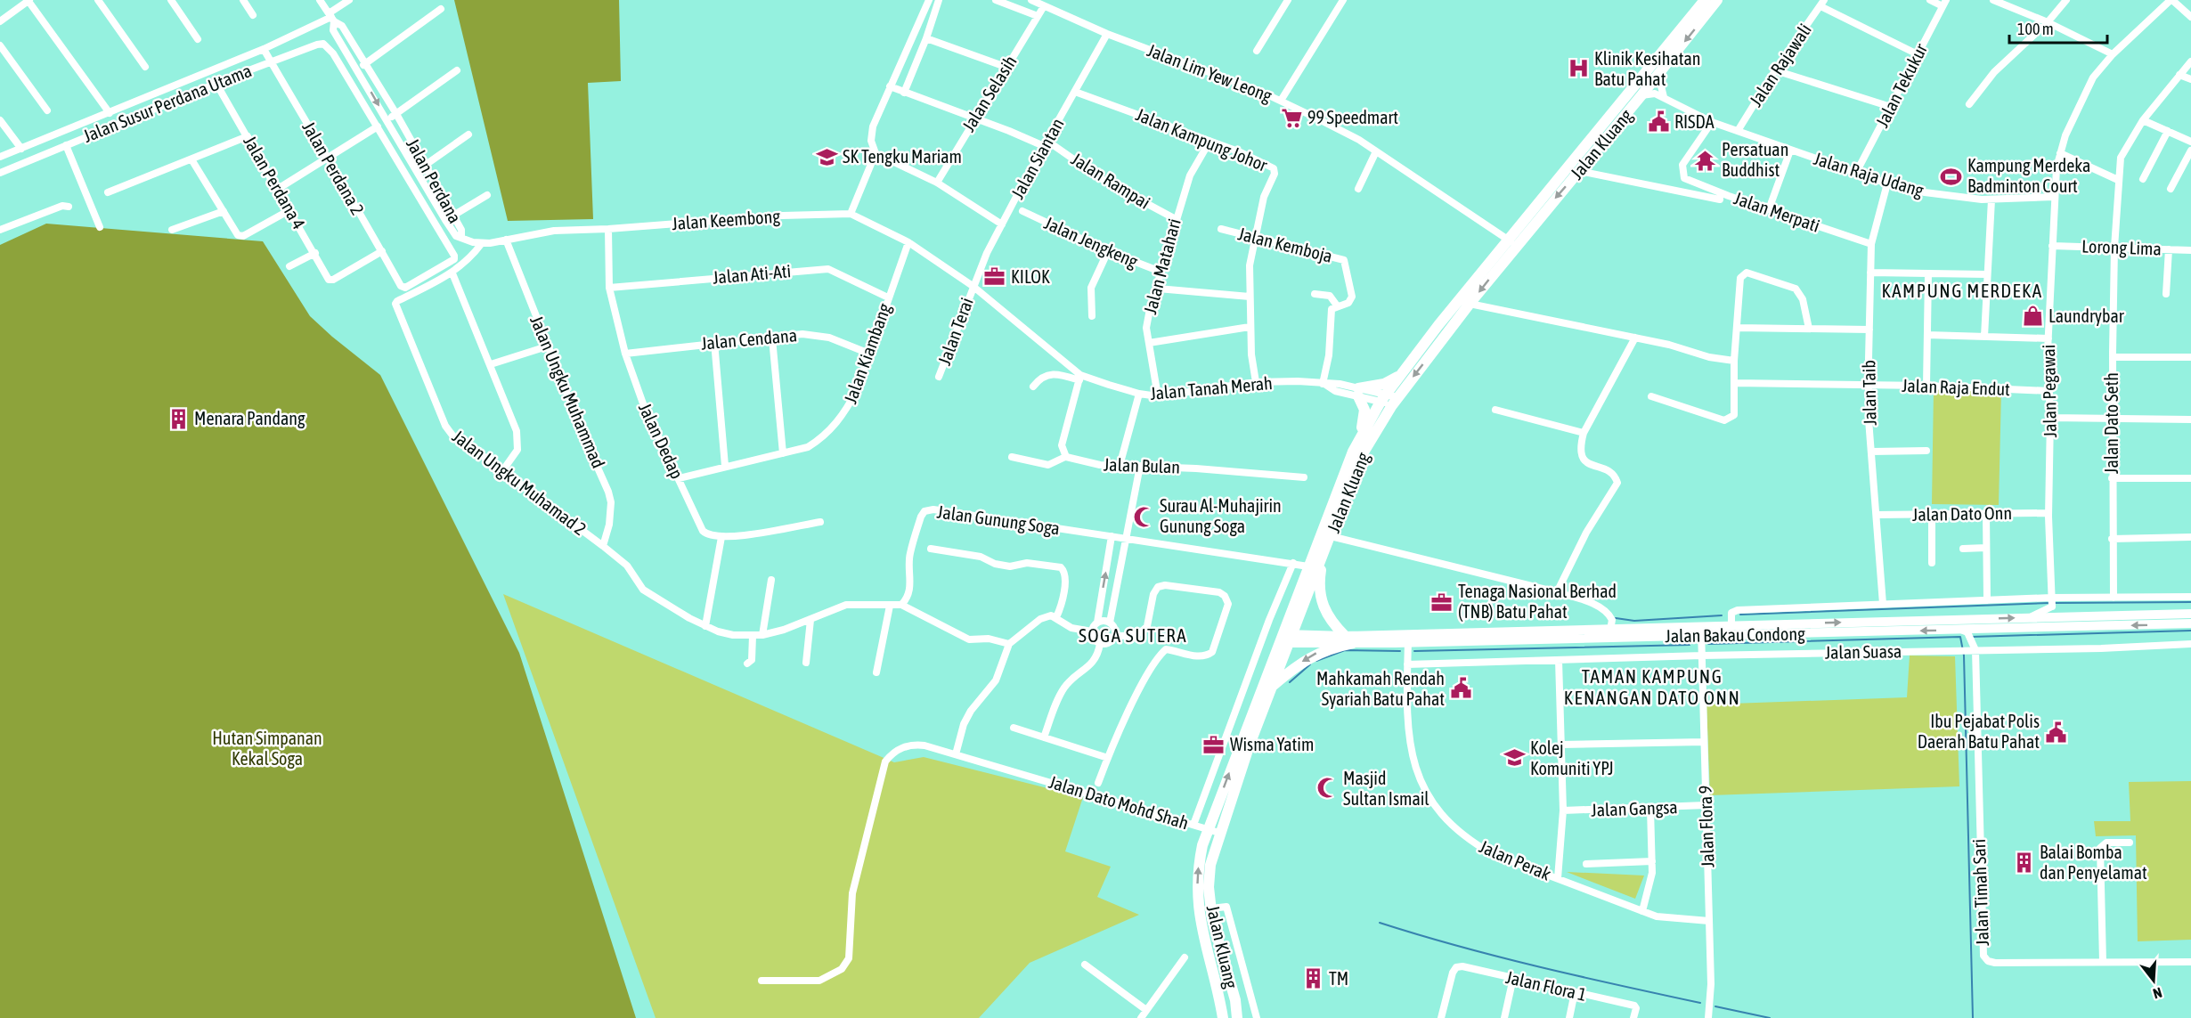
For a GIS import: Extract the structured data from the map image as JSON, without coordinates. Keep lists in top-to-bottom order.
{
  "streets": {
    "highway": ["Jalan Kluang"],
    "main road": ["Jalan Bakau Condong"],
    "street": [
      "Jalan Rajawali",
      "Jalan Lim Yew Leong",
      "Jalan Tekukur",
      "Jalan Selasih",
      "Jalan Susur Perdana Utama",
      "Jalan Kampung Johor",
      "Jalan Siantan",
      "Jalan Perdana 2",
      "Jalan Raja Udang",
      "Jalan Perdana",
      "Jalan Rampai",
      "Jalan Perdana 4",
      "Jalan Merpati",
      "Jalan Keembong",
      "Jalan Jengkeng",
      "Jalan Kemboja",
      "Lorong Lima",
      "Jalan Matahari",
      "Jalan Ati-Ati",
      "Jalan Terai",
      "Jalan Cendana",
      "Jalan Kiambang",
      "Jalan Raja Endut",
      "Jalan Tanah Merah",
      "Jalan Pegawai",
      "Jalan Ungku Muhammad",
      "Jalan Taib",
      "Jalan Dato Seth",
      "Jalan Dedap",
      "Jalan Bulan",
      "Jalan Ungku Muhamad 2",
      "Jalan Dato Onn",
      "Jalan Gunung Soga",
      "Jalan Suasa",
      "Jalan Dato Mohd Shah",
      "Jalan Gangsa",
      "Jalan Flora 9",
      "Jalan Perak",
      "Jalan Timah Sari",
      "Jalan Flora 1"
    ]
  },
  "crossings": [
    ["Jalan Rajawali", "Jalan Raja Udang"],
    ["Jalan Lim Yew Leong", "Jalan Selasih"],
    ["Jalan Lim Yew Leong", "Jalan Kluang"],
    ["Jalan Lim Yew Leong", "Jalan Siantan"],
    ["Jalan Tekukur", "Jalan Raja Udang"],
    ["Jalan Selasih", "Jalan Rampai"],
    ["Jalan Susur Perdana Utama", "Jalan Perdana 2"],
    ["Jalan Susur Perdana Utama", "Jalan Perdana 4"],
    ["Jalan Kampung Johor", "Jalan Siantan"],
    ["Jalan Kampung Johor", "Jalan Kemboja"],
    ["Jalan Kampung Johor", "Jalan Matahari"],
    ["Jalan Kampung Johor", "Jalan Tanah Merah"],
    ["Jalan Kluang", "Jalan Raja Udang"],
    ["Jalan Kluang", "Jalan Gunung Soga"],
    ["Jalan Kluang", "Jalan Bakau Condong"],
    ["Jalan Kluang", "Jalan Dato Mohd Shah"],
    ["Jalan Siantan", "Jalan Rampai"],
    ["Jalan Siantan", "Jalan Keembong"],
    ["Jalan Siantan", "Jalan Terai"],
    ["Jalan Siantan", "Jalan Tanah Merah"],
    ["Jalan Perdana 2", "Jalan Perdana 4"],
    ["Jalan Raja Udang", "Jalan Merpati"],
    ["Jalan Raja Udang", "Jalan Pegawai"],
    ["Jalan Raja Udang", "Jalan Taib"],
    ["Jalan Perdana", "Jalan Keembong"],
    ["Jalan Rampai", "Jalan Matahari"],
    ["Jalan Merpati", "Jalan Taib"],
    ["Jalan Keembong", "Jalan Terai"],
    ["Jalan Keembong", "Jalan Kiambang"],
    ["Jalan Keembong", "Jalan Tanah Merah"],
    ["Jalan Keembong", "Jalan Ungku Muhammad"],
    ["Jalan Keembong", "Jalan Dedap"],
    ["Jalan Keembong", "Jalan Ungku Muhamad 2"],
    ["Jalan Jengkeng", "Jalan Matahari"],
    ["Lorong Lima", "Jalan Pegawai"],
    ["Lorong Lima", "Jalan Dato Seth"],
    ["Jalan Matahari", "Jalan Tanah Merah"],
    ["Jalan Ati-Ati", "Jalan Kiambang"],
    ["Jalan Ati-Ati", "Jalan Dedap"],
    ["Jalan Terai", "Jalan Tanah Merah"],
    ["Jalan Cendana", "Jalan Kiambang"],
    ["Jalan Cendana", "Jalan Dedap"],
    ["Jalan Kiambang", "Jalan Dedap"],
    ["Jalan Raja Endut", "Jalan Pegawai"],
    ["Jalan Raja Endut", "Jalan Taib"],
    ["Jalan Pegawai", "Jalan Dato Onn"],
    ["Jalan Ungku Muhammad", "Jalan Ungku Muhamad 2"],
    ["Jalan Taib", "Jalan Dato Onn"],
    ["Jalan Bakau Condong", "Jalan Flora 9"],
    ["Jalan Bakau Condong", "Jalan Perak"],
    ["Jalan Suasa", "Jalan Flora 9"],
    ["Jalan Suasa", "Jalan Perak"],
    ["Jalan Suasa", "Jalan Timah Sari"],
    ["Jalan Gangsa", "Jalan Flora 9"],
    ["Jalan Flora 9", "Jalan Perak"]
  ],
  "districts": ["KAMPUNG MERDEKA", "SOGA SUTERA", "TAMAN KAMPUNG KENANGAN DATO ONN"],
  "parks": ["Hutan Simpanan Kekal Soga"],
  "places": {
    "hospital": ["Klinik Kesihatan Batu Pahat"],
    "supermarket": ["99 Speedmart"],
    "public building": ["RISDA", "Mahkamah Rendah Syariah Batu Pahat", "Ibu Pejabat Polis Daerah Batu Pahat"],
    "school or university": ["SK Tengku Mariam", "Kolej Komuniti YPJ"],
    "temple": ["Persatuan Buddhist"],
    "sports": ["Kampung Merdeka Badminton Court"],
    "office": ["KILOK", "Tenaga Nasional Berhad (TNB) Batu Pahat", "Wisma Yatim"],
    "shop": ["Laundrybar"],
    "building": ["Menara Pandang", "Balai Bomba dan Penyelamat", "TM"],
    "mosque": ["Surau Al-Muhajirin Gunung Soga", "Masjid Sultan Ismail"]
  },
  "scale_bar": "100 m",
  "north": "bottom"
}
